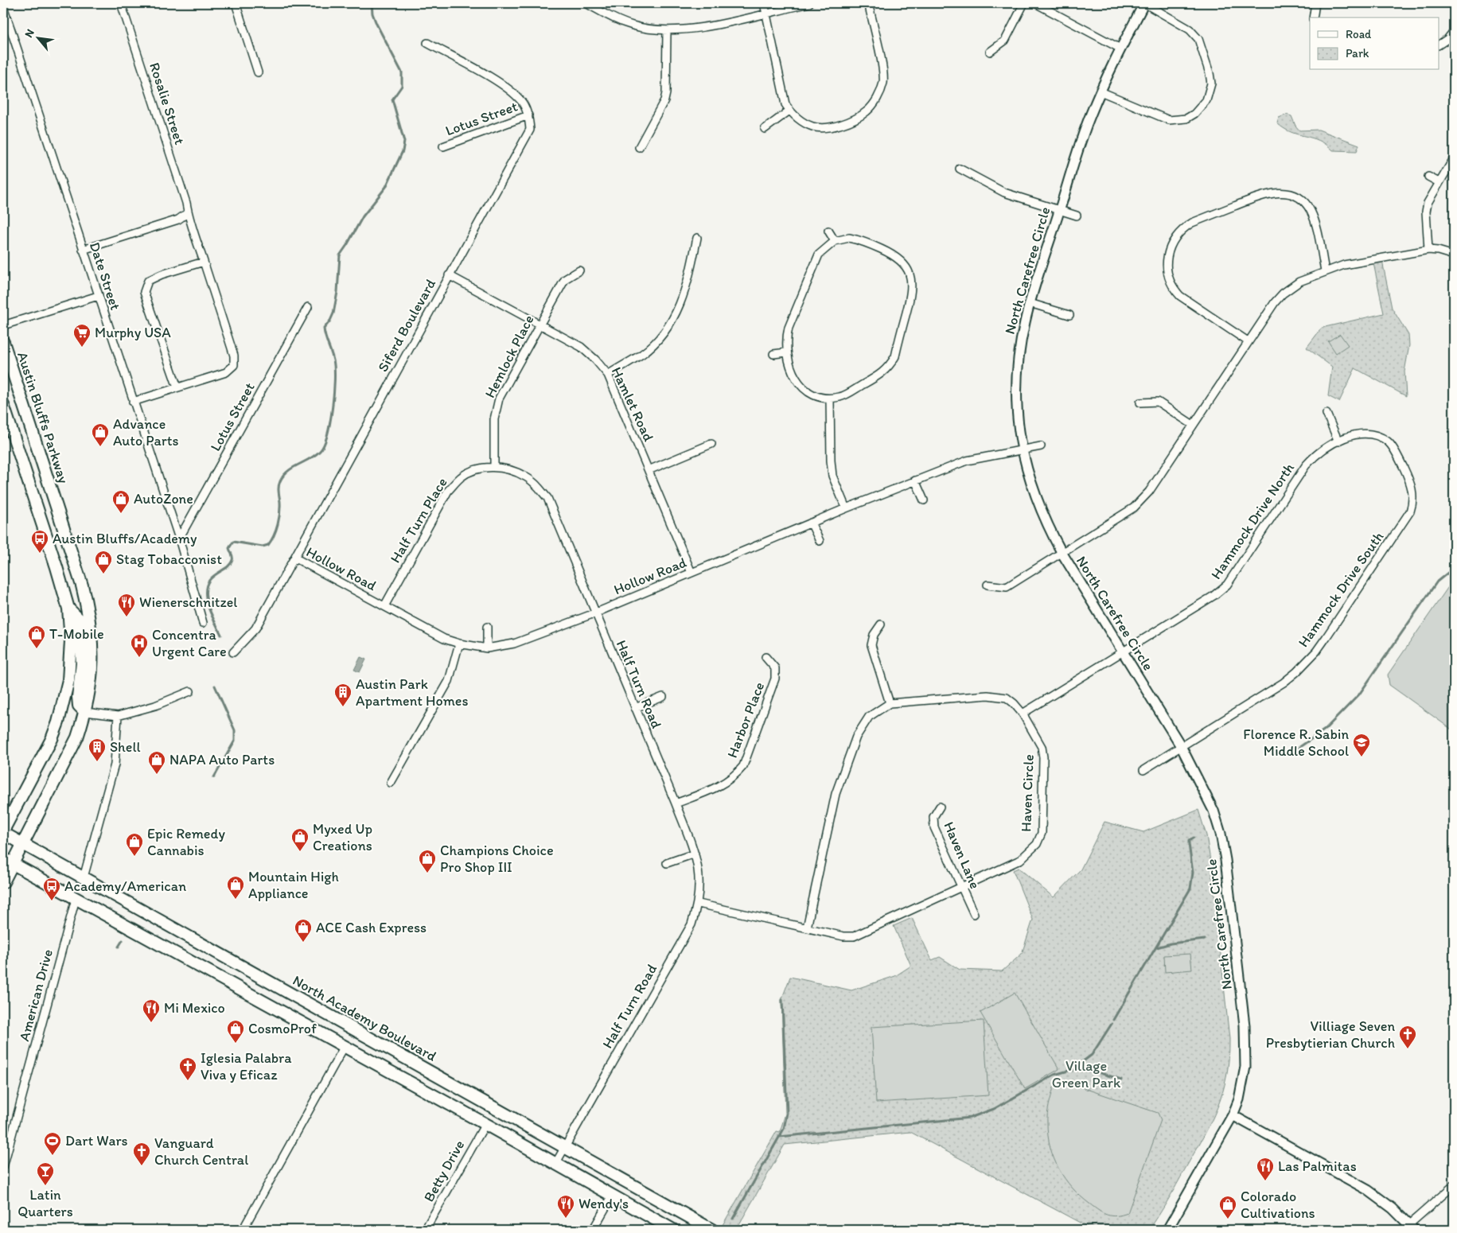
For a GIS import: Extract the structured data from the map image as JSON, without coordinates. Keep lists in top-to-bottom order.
{
  "streets": {
    "main road": ["North Carefree Circle", "Austin Bluffs Parkway", "North Academy Boulevard"],
    "street": [
      "Rosalie Street",
      "Lotus Street",
      "Date Street",
      "Siferd Boulevard",
      "Hemlock Place",
      "Hamlet Road",
      "Half Turn Place",
      "Hammock Drive North",
      "Hollow Road",
      "Hammock Drive South",
      "Half Turn Road",
      "Harbor Place",
      "Haven Circle",
      "Haven Lane",
      "American Drive",
      "Betty Drive"
    ]
  },
  "crossings": [
    ["Lotus Street", "Date Street"],
    ["Lotus Street", "Siferd Boulevard"],
    ["North Carefree Circle", "Hammock Drive North"],
    ["North Carefree Circle", "Hollow Road"],
    ["North Carefree Circle", "Hammock Drive South"],
    ["Siferd Boulevard", "Hamlet Road"],
    ["Siferd Boulevard", "Hollow Road"],
    ["Hemlock Place", "Hamlet Road"],
    ["Hemlock Place", "Half Turn Place"],
    ["Hamlet Road", "Hollow Road"],
    ["Austin Bluffs Parkway", "North Academy Boulevard"],
    ["Half Turn Place", "Hollow Road"],
    ["Half Turn Place", "Half Turn Road"],
    ["Hammock Drive North", "Hammock Drive South"],
    ["Hammock Drive North", "Haven Circle"],
    ["Hollow Road", "Half Turn Road"],
    ["Half Turn Road", "Harbor Place"],
    ["Half Turn Road", "Haven Circle"],
    ["Half Turn Road", "North Academy Boulevard"],
    ["Haven Circle", "Haven Lane"]
  ],
  "parks": ["Village Green Park"],
  "places": {
    "supermarket": ["Murphy USA"],
    "shop": [
      "Advance Auto Parts",
      "AutoZone",
      "Stag Tobacconist",
      "T-Mobile",
      "NAPA Auto Parts",
      "Myxed Up Creations",
      "Epic Remedy Cannabis",
      "Champions Choice Pro Shop III",
      "Mountain High Appliance",
      "ACE Cash Express",
      "CosmoProf",
      "Colorado Cultivations"
    ],
    "bus stop": ["Austin Bluffs/Academy", "Academy/American"],
    "restaurant": [
      "Wienerschnitzel",
      "Mi Mexico",
      "Las Palmitas",
      "Wendy's"
    ],
    "hospital": ["Concentra Urgent Care"],
    "building": ["Austin Park Apartment Homes", "Shell"],
    "school or university": ["Florence R. Sabin Middle School"],
    "church": ["Villiage Seven Presbytierian Church", "Iglesia Palabra Viva y Eficaz", "Vanguard Church Central"],
    "sports": ["Dart Wars"],
    "bar": ["Latin Quarters"]
  },
  "legend": ["Road", "Park"],
  "north": "top left"
}
